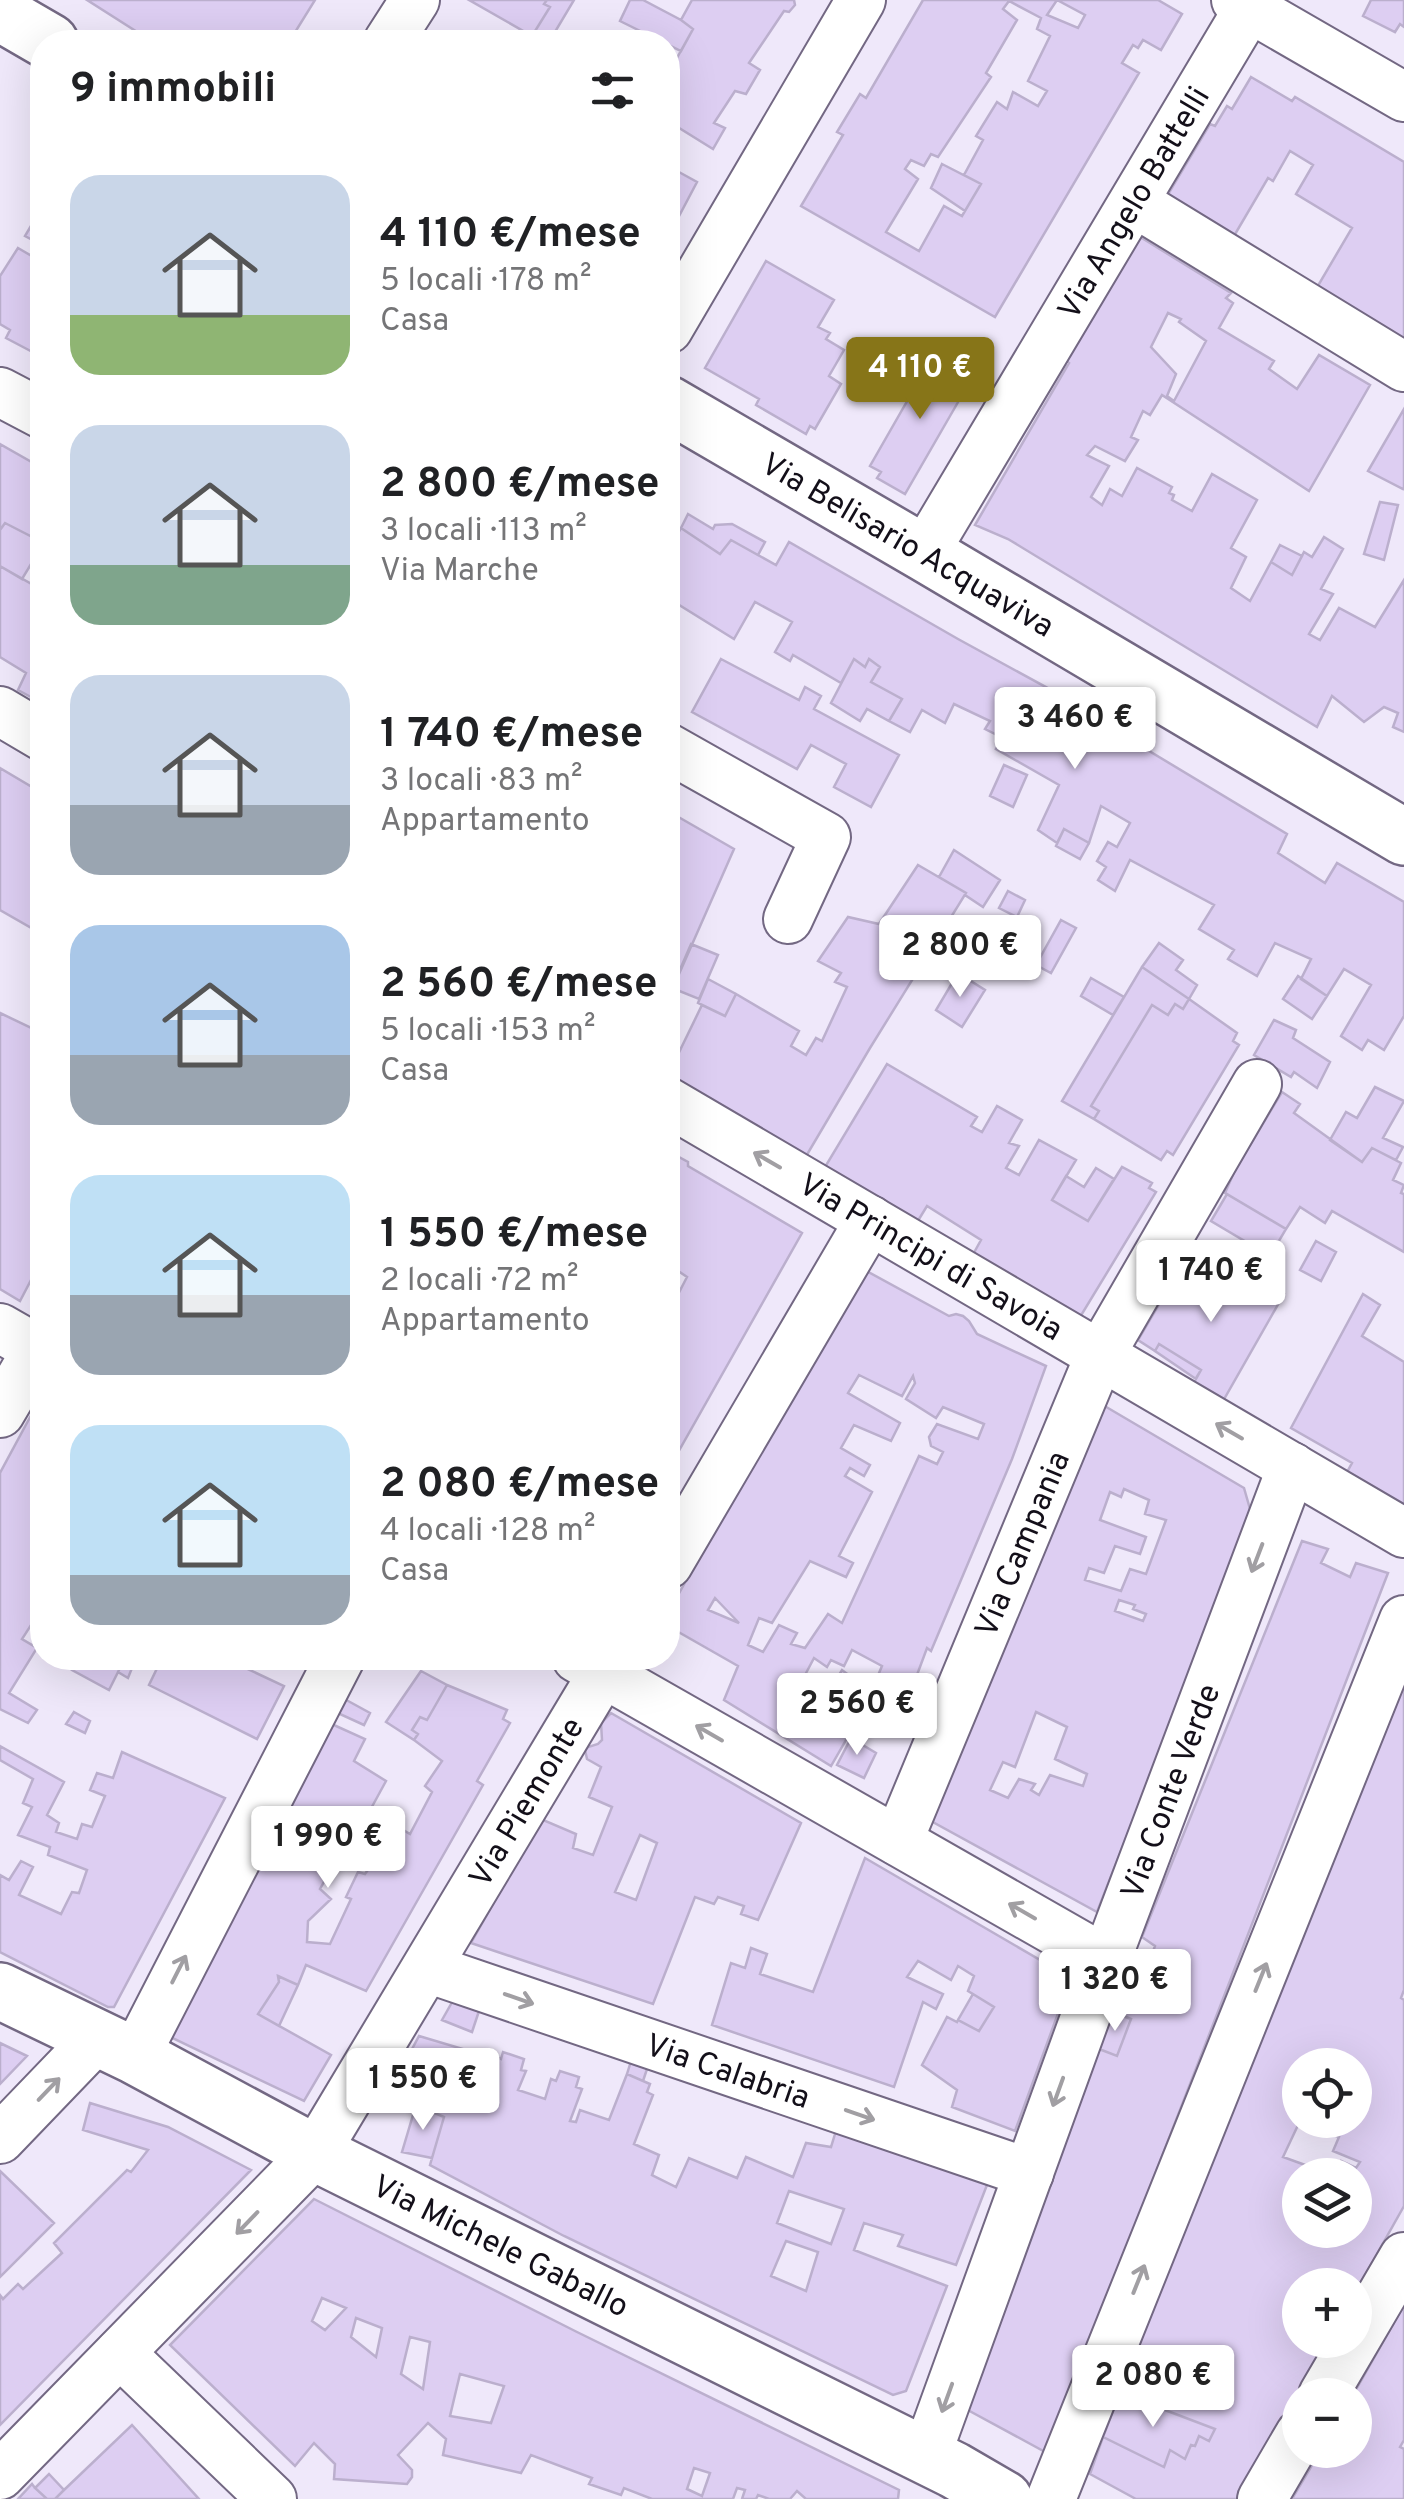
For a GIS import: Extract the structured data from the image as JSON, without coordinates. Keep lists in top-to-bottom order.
{
  "streets": {
    "street": [
      "Via Angelo Battelli",
      "Via Belisario Acquaviva",
      "Via Principi di Savoia",
      "Via Campania",
      "Via Conte Verde",
      "Via Piemonte",
      "Via Calabria",
      "Via Michele Gaballo"
    ]
  },
  "crossings": [
    ["Via Angelo Battelli", "Via Belisario Acquaviva"],
    ["Via Principi di Savoia", "Via Campania"],
    ["Via Principi di Savoia", "Via Conte Verde"],
    ["Via Conte Verde", "Via Calabria"],
    ["Via Conte Verde", "Via Michele Gaballo"],
    ["Via Piemonte", "Via Calabria"],
    ["Via Piemonte", "Via Michele Gaballo"]
  ],
  "one_way": ["Via Principi di Savoia"],
  "page": {
    "heading": "9 immobili",
    "list": [
      {
        "name": "4 110 €/mese",
        "note": "5 locali · 178 m² · Casa"
      },
      {
        "name": "2 800 €/mese",
        "note": "3 locali · 113 m² · Via Marche"
      },
      {
        "name": "1 740 €/mese",
        "note": "3 locali · 83 m² · Appartamento"
      },
      {
        "name": "2 560 €/mese",
        "note": "5 locali · 153 m² · Casa"
      },
      {
        "name": "1 550 €/mese",
        "note": "2 locali · 72 m² · Appartamento"
      },
      {
        "name": "2 080 €/mese",
        "note": "4 locali · 128 m² · Casa"
      }
    ],
    "price": [
      "4 110 €",
      "3 460 €",
      "2 800 €",
      "1 740 €",
      "2 560 €",
      "1 990 €",
      "1 320 €",
      "1 550 €",
      "2 080 €"
    ],
    "map_buttons": ["+", "−"]
  }
}
